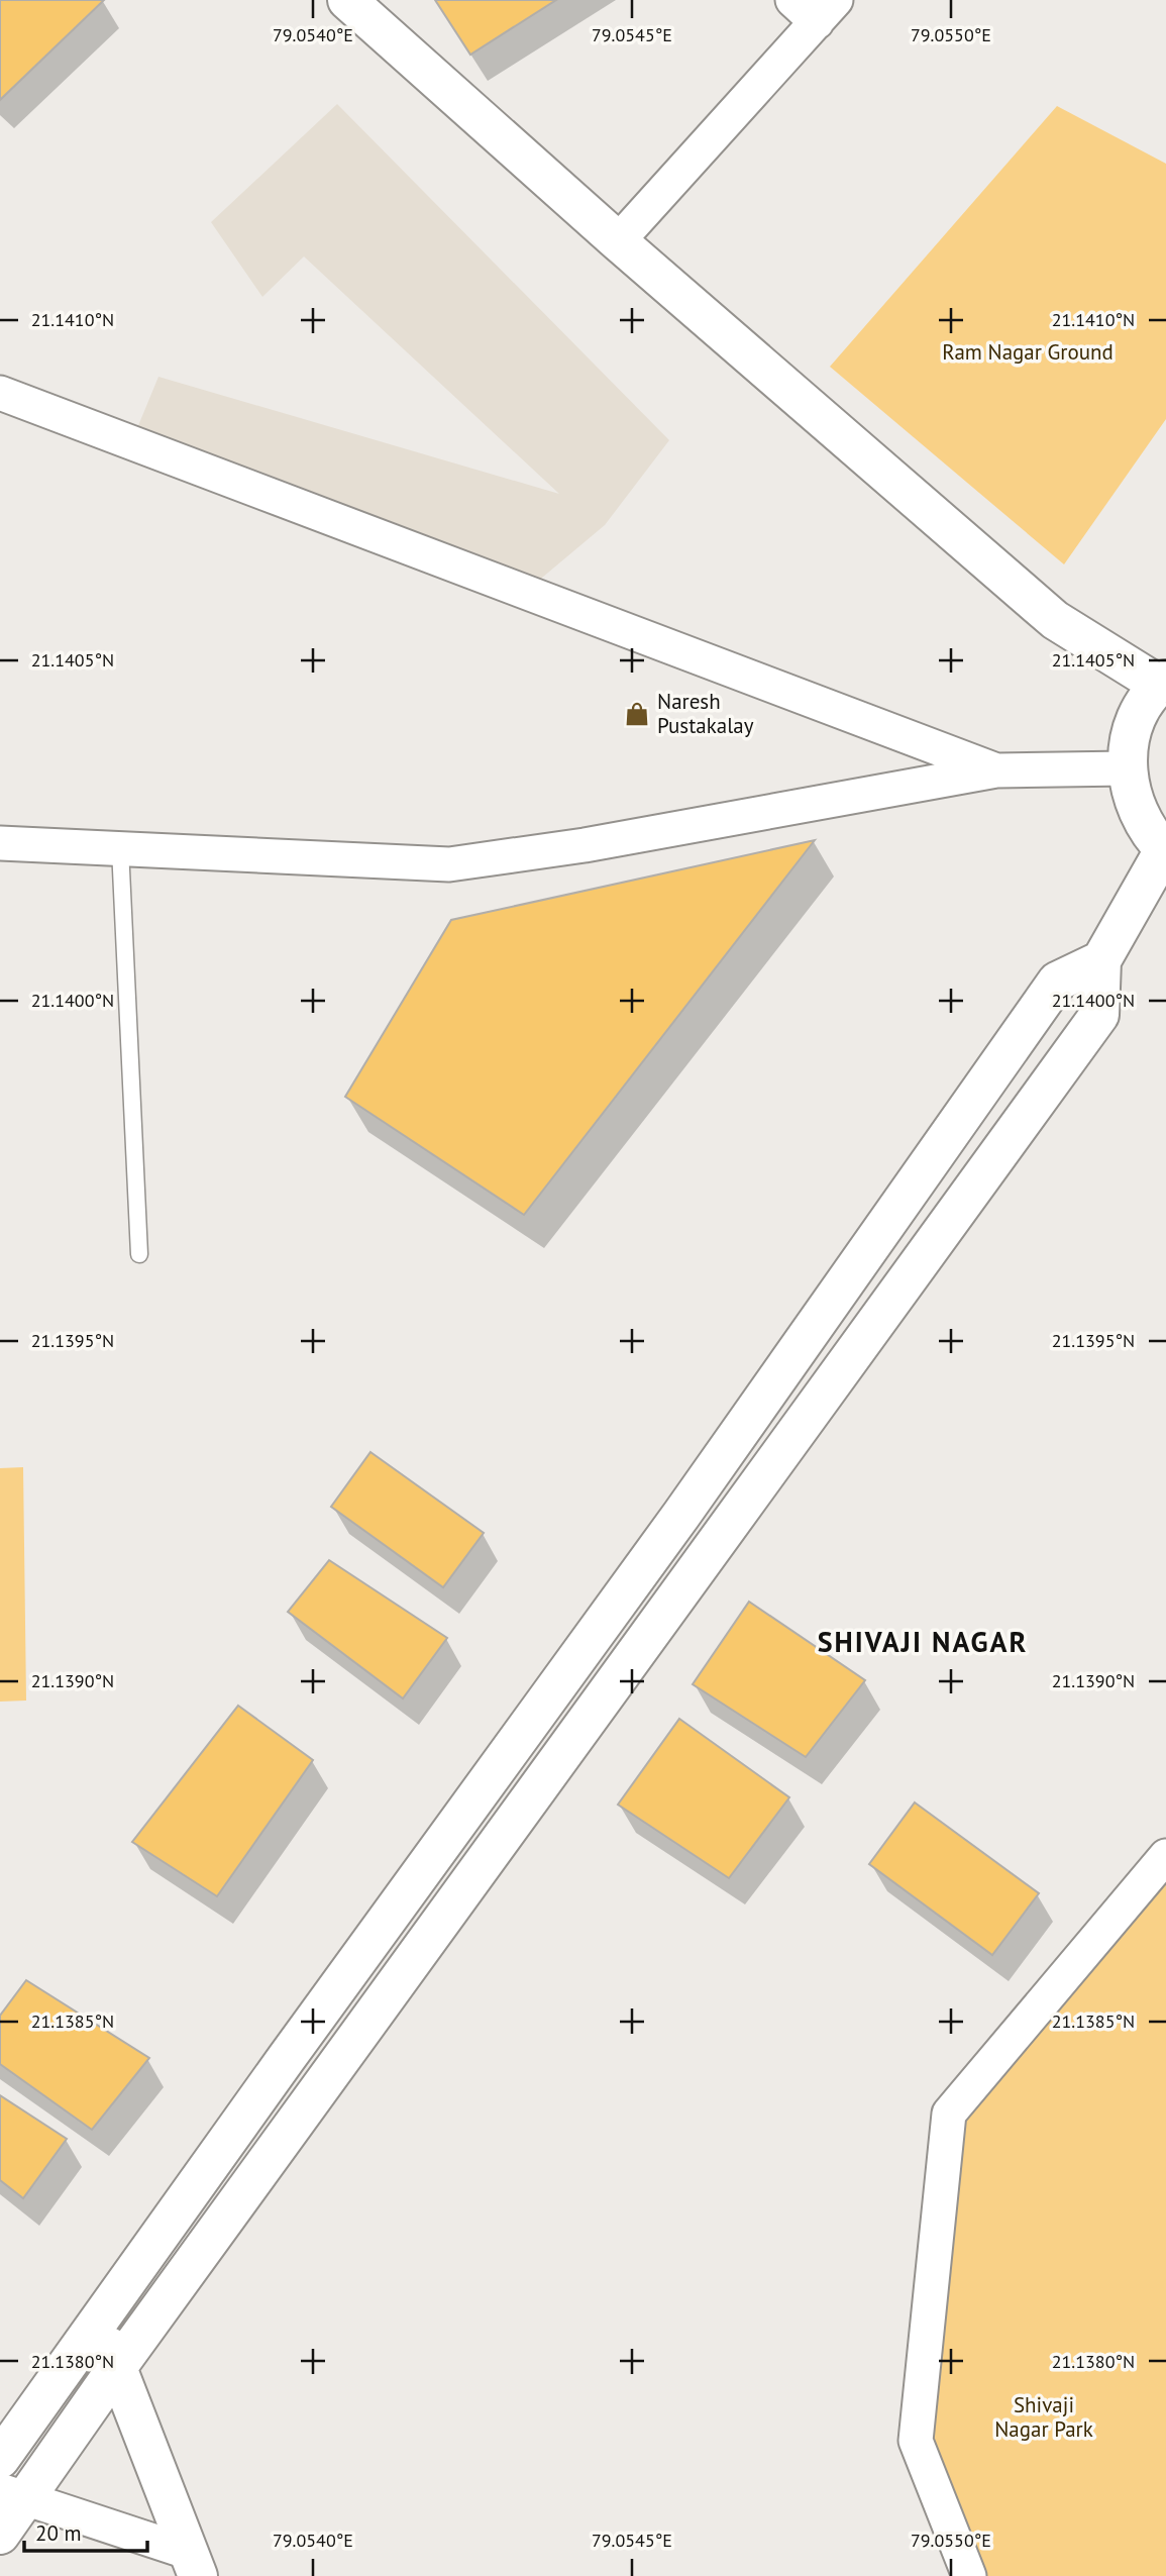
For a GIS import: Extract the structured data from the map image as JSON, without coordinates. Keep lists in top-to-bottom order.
{
  "districts": ["SHIVAJI NAGAR"],
  "parks": ["Ram Nagar Ground", "Shivaji Nagar Park"],
  "places": {
    "shop": ["Naresh Pustakalay"]
  },
  "scale_bar": "20 m",
  "coordinates": [
    "79.0540°E",
    "79.0545°E",
    "79.0550°E",
    "21.1410°N",
    "21.1405°N",
    "21.1400°N",
    "21.1395°N",
    "21.1390°N",
    "21.1385°N",
    "21.1380°N"
  ]
}
